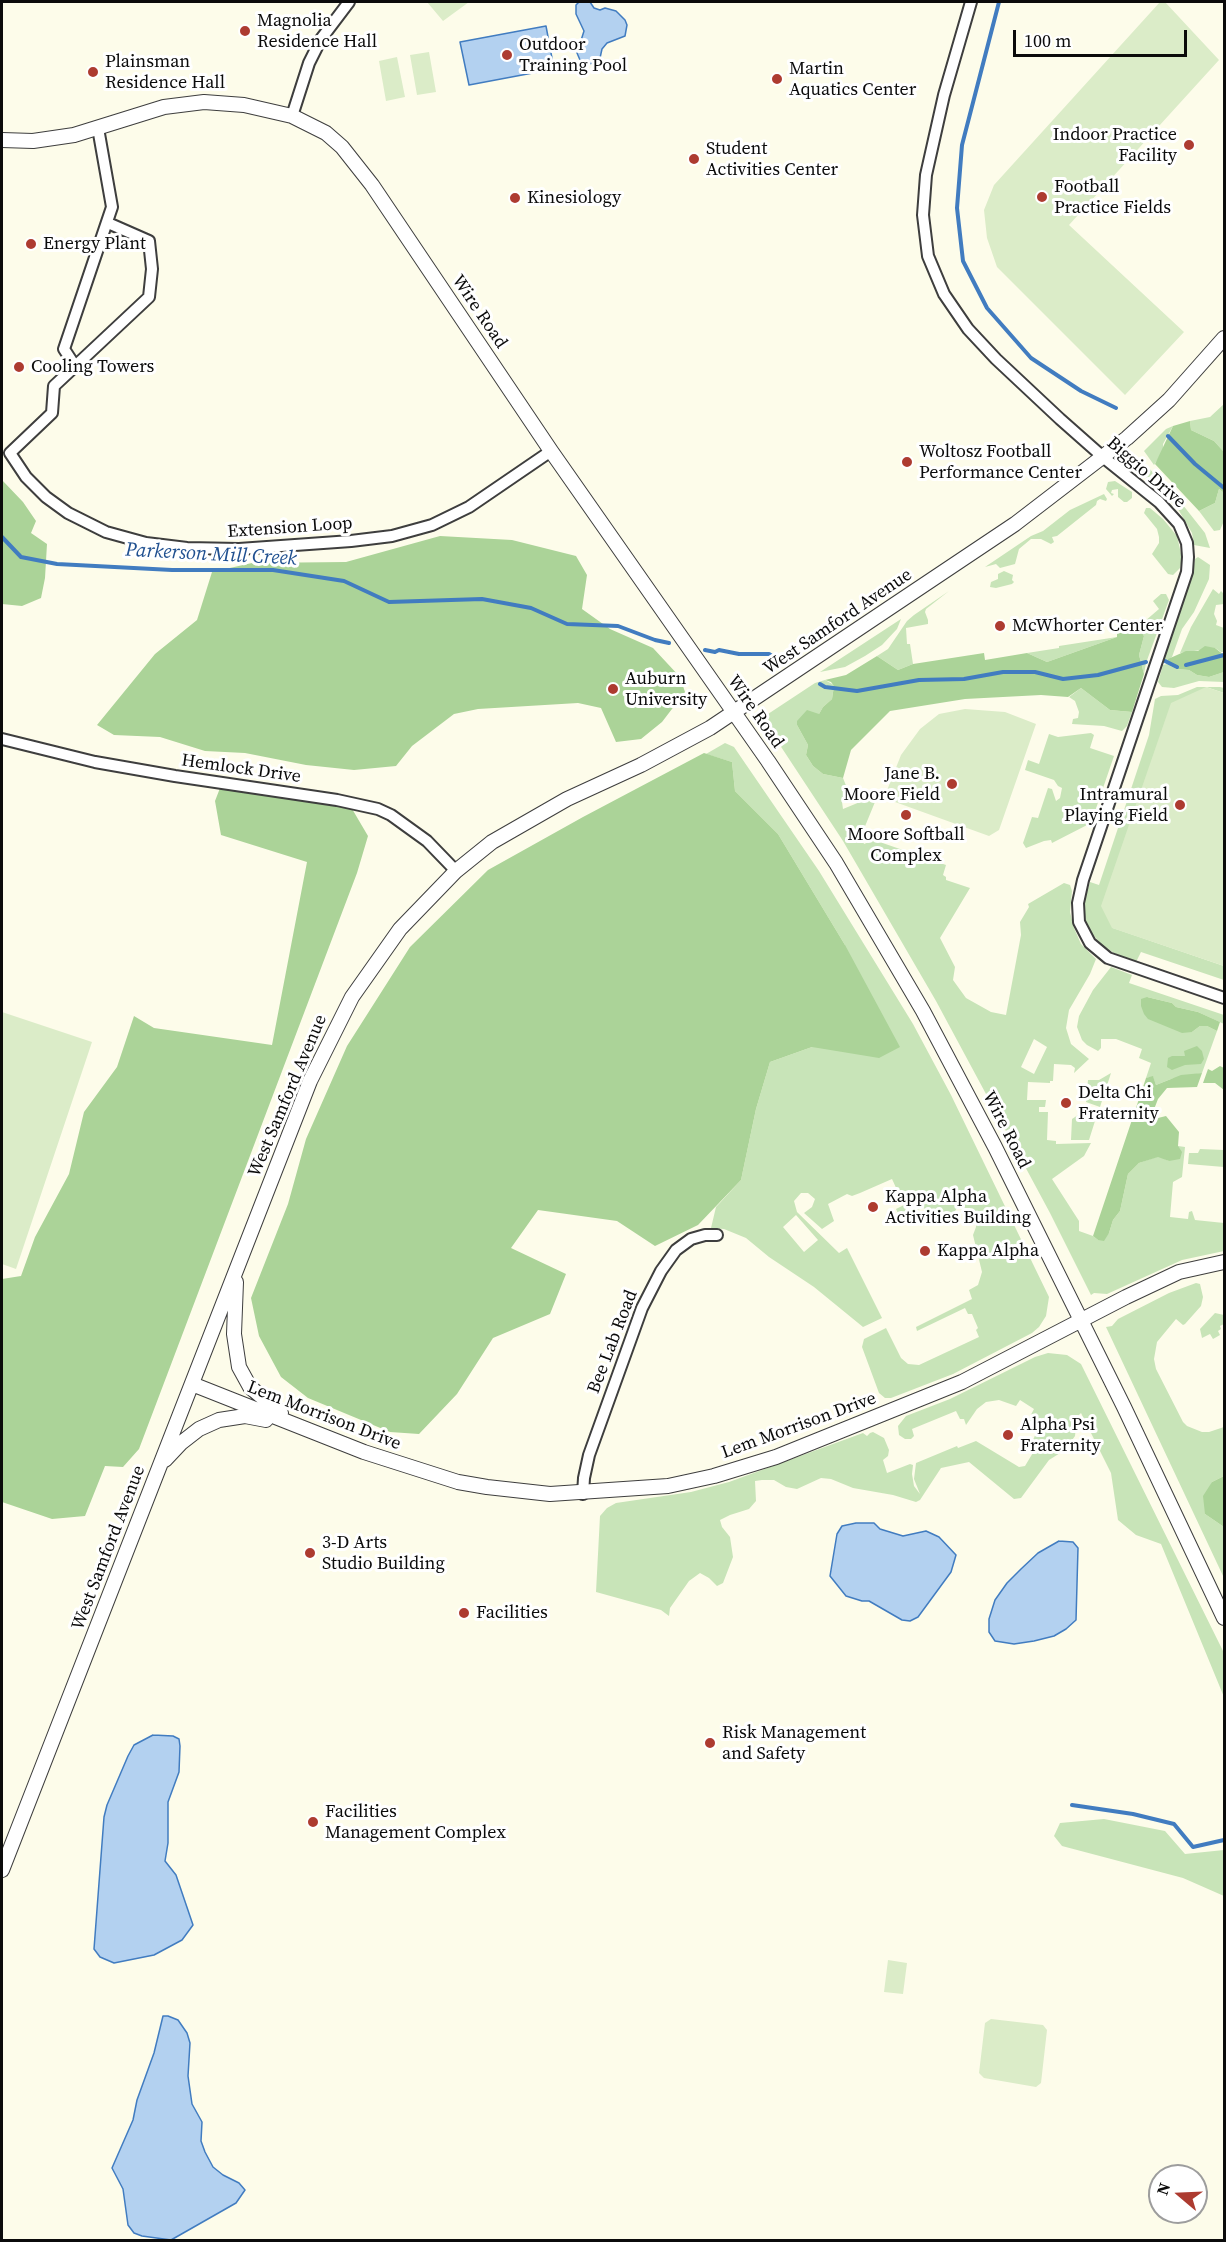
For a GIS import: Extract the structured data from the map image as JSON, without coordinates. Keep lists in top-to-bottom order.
{
  "streets": {
    "street": [
      "Wire Road",
      "Biggio Drive",
      "Extension Loop",
      "West Samford Avenue",
      "Hemlock Drive",
      "Bee Lab Road",
      "Lem Morrison Drive"
    ]
  },
  "crossings": [
    ["Wire Road", "Extension Loop"],
    ["Wire Road", "West Samford Avenue"],
    ["Wire Road", "Lem Morrison Drive"],
    ["Biggio Drive", "West Samford Avenue"],
    ["West Samford Avenue", "Hemlock Drive"],
    ["West Samford Avenue", "Lem Morrison Drive"],
    ["Bee Lab Road", "Lem Morrison Drive"]
  ],
  "water": ["Parkerson Mill Creek"],
  "places": [
    "Magnolia Residence Hall",
    "Outdoor Training Pool",
    "Plainsman Residence Hall",
    "Martin Aquatics Center",
    "Indoor Practice Facility",
    "Student Activities Center",
    "Football Practice Fields",
    "Kinesiology",
    "Energy Plant",
    "Cooling Towers",
    "Woltosz Football Performance Center",
    "McWhorter Center",
    "Auburn University",
    "Jane B. Moore Field",
    "Intramural Playing Field",
    "Moore Softball Complex",
    "Delta Chi Fraternity",
    "Kappa Alpha Activities Building",
    "Kappa Alpha",
    "Alpha Psi Fraternity",
    "3-D Arts Studio Building",
    "Facilities",
    "Risk Management and Safety",
    "Facilities Management Complex"
  ],
  "scale_bar": "100 m",
  "north": "left"
}
